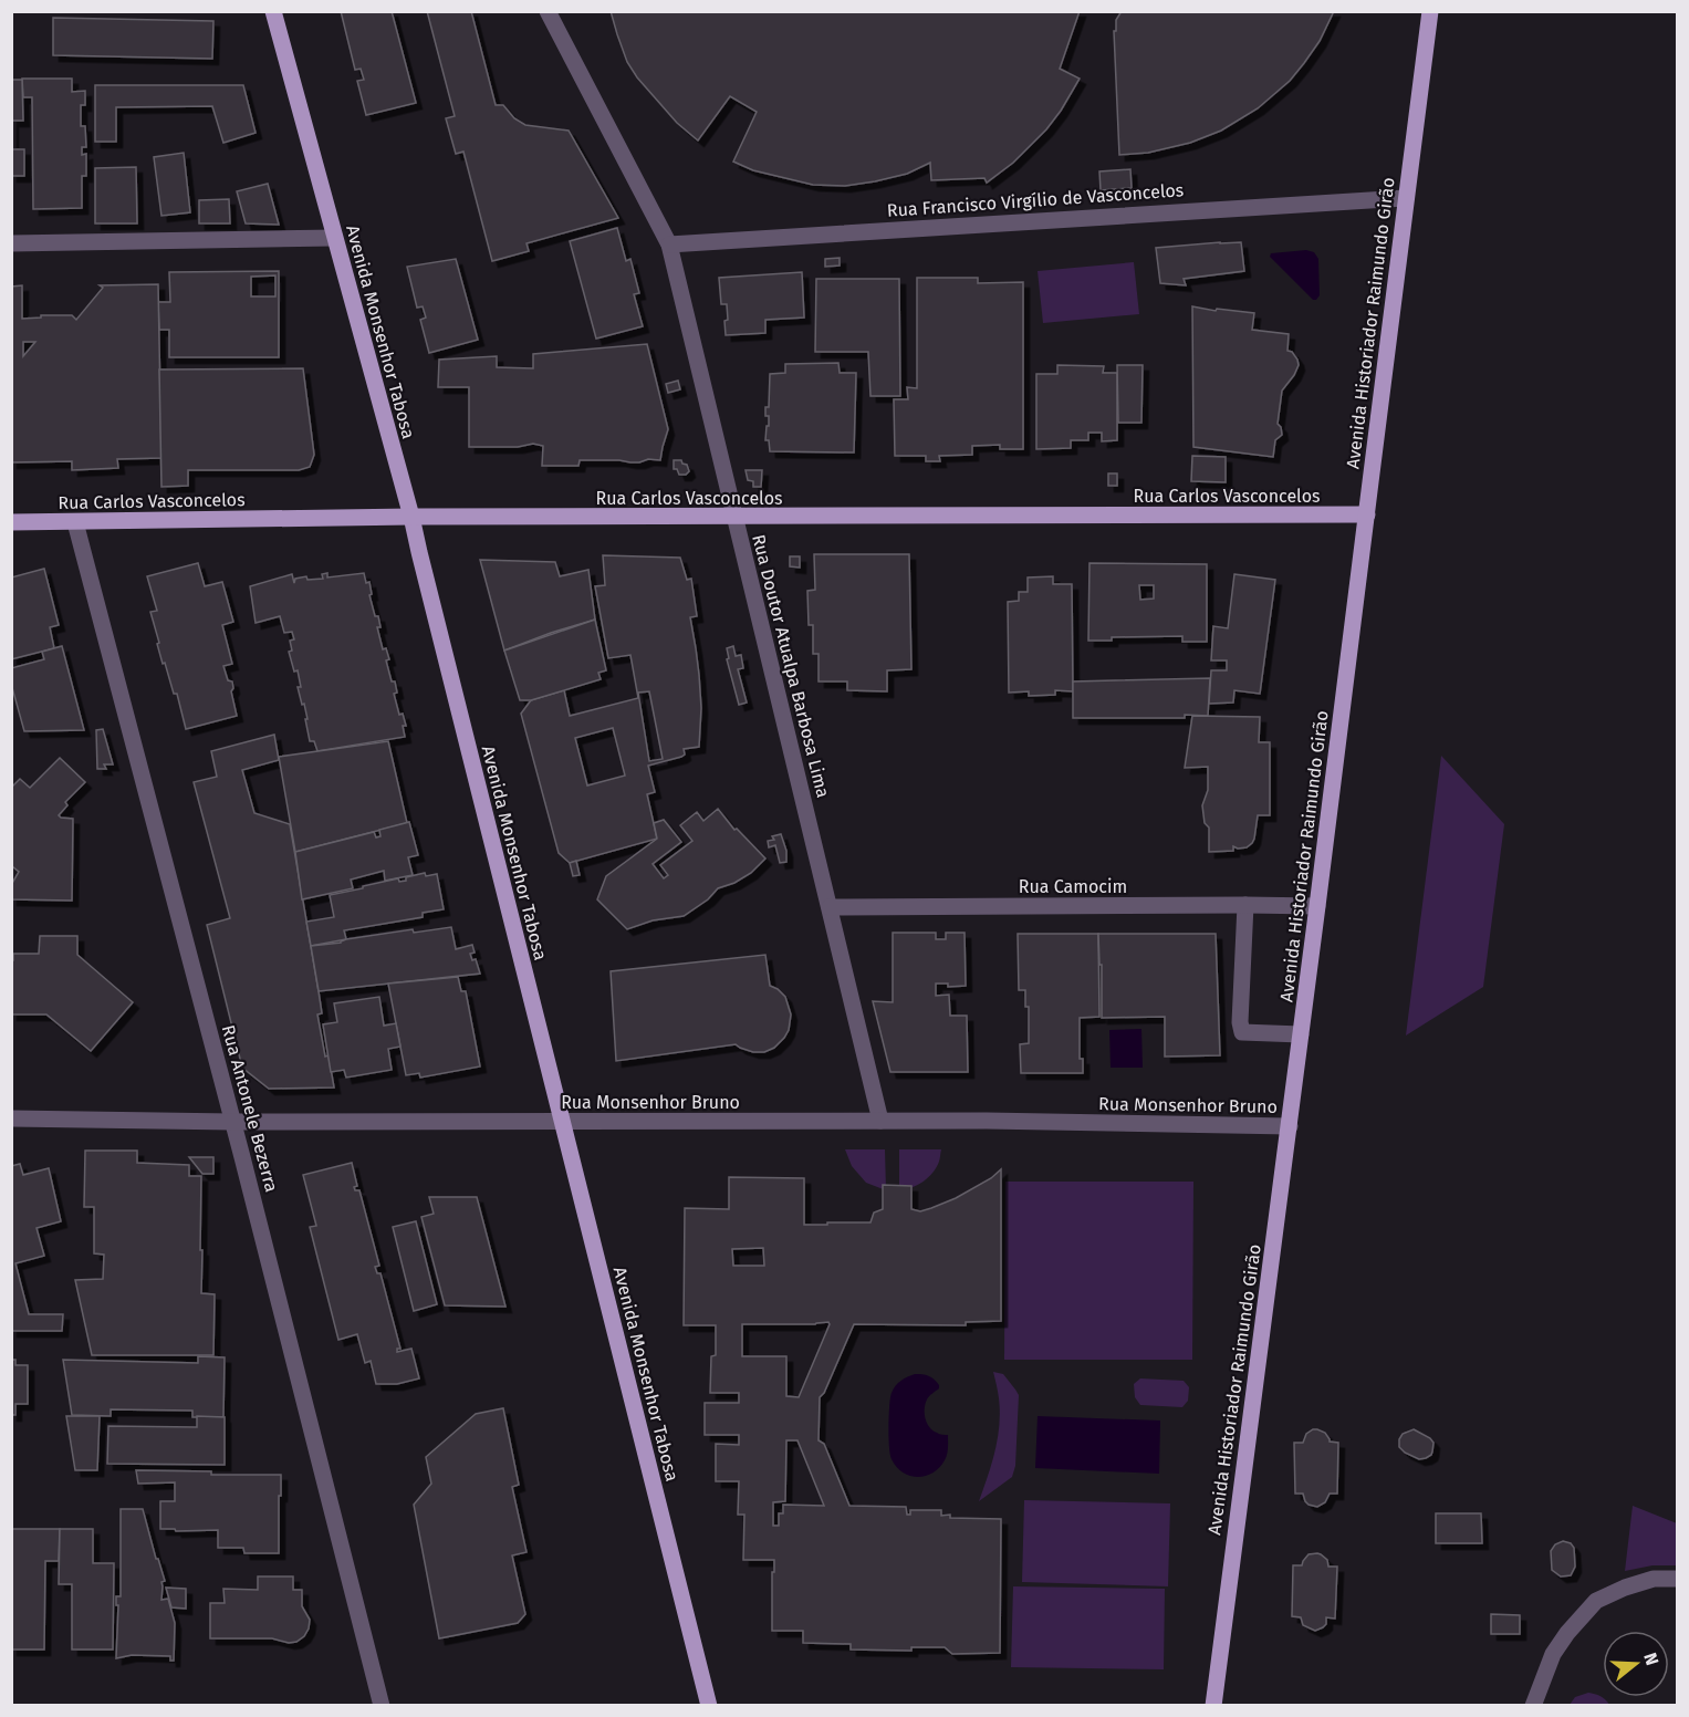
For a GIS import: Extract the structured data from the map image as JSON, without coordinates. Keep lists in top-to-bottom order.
{
  "streets": {
    "main road": ["Avenida Historiador Raimundo Girão", "Avenida Monsenhor Tabosa", "Rua Carlos Vasconcelos"],
    "street": [
      "Rua Francisco Virgílio de Vasconcelos",
      "Rua Doutor Atualpa Barbosa Lima",
      "Rua Camocim",
      "Rua Monsenhor Bruno",
      "Rua Antonele Bezerra"
    ]
  },
  "crossings": [
    ["Rua Francisco Virgílio de Vasconcelos", "Avenida Historiador Raimundo Girão"],
    ["Rua Francisco Virgílio de Vasconcelos", "Rua Doutor Atualpa Barbosa Lima"],
    ["Avenida Historiador Raimundo Girão", "Rua Carlos Vasconcelos"],
    ["Avenida Historiador Raimundo Girão", "Rua Camocim"],
    ["Avenida Historiador Raimundo Girão", "Rua Monsenhor Bruno"],
    ["Avenida Monsenhor Tabosa", "Rua Carlos Vasconcelos"],
    ["Avenida Monsenhor Tabosa", "Rua Monsenhor Bruno"],
    ["Rua Carlos Vasconcelos", "Rua Doutor Atualpa Barbosa Lima"],
    ["Rua Carlos Vasconcelos", "Rua Antonele Bezerra"],
    ["Rua Doutor Atualpa Barbosa Lima", "Rua Camocim"],
    ["Rua Doutor Atualpa Barbosa Lima", "Rua Monsenhor Bruno"],
    ["Rua Monsenhor Bruno", "Rua Antonele Bezerra"]
  ],
  "north": "right"
}
